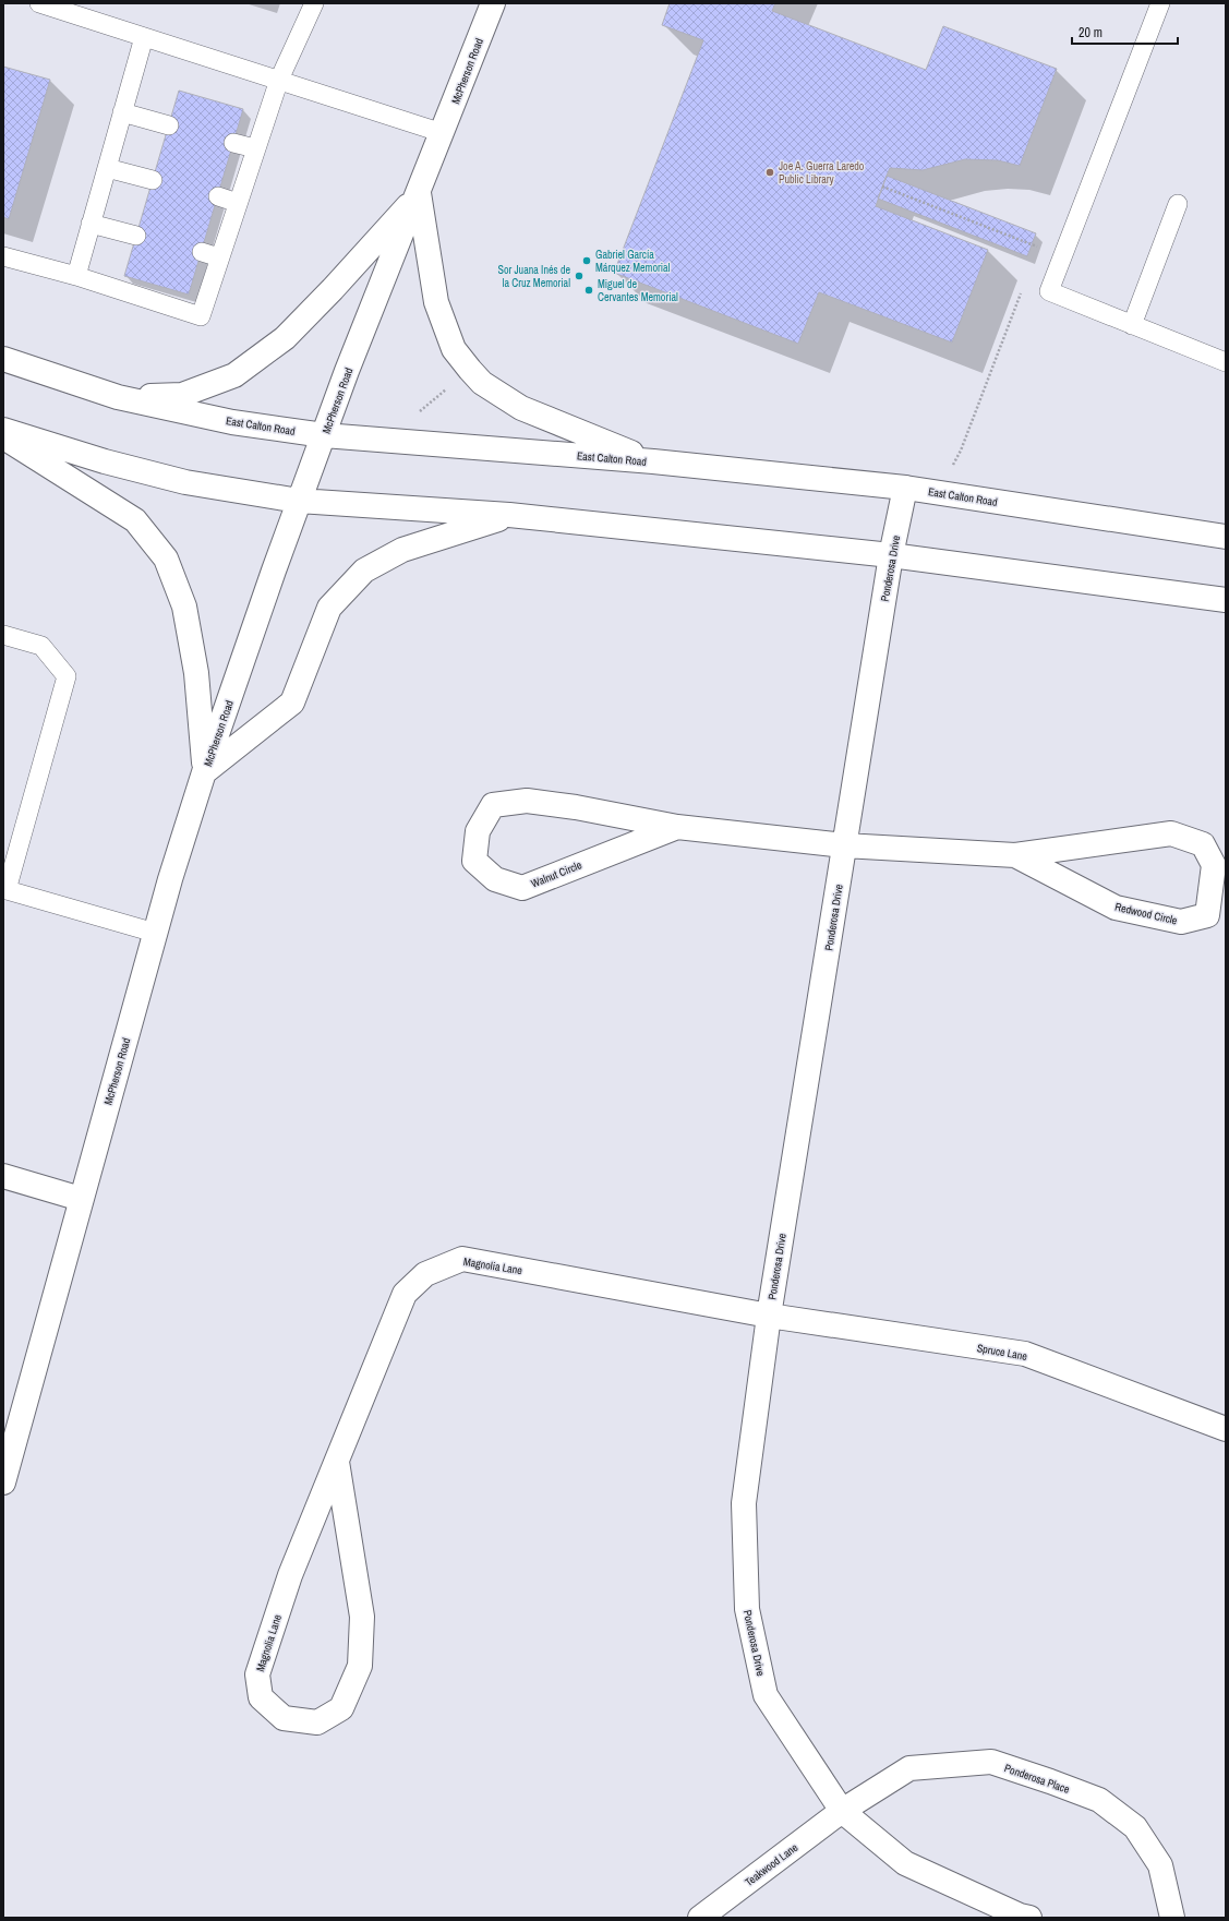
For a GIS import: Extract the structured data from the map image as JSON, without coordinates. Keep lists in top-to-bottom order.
{
  "streets": {
    "main road": [
      "McPherson Road",
      "East Calton Road",
      "Ponderosa Drive",
      "Walnut Circle",
      "Redwood Circle",
      "Magnolia Lane",
      "Spruce Lane",
      "Ponderosa Place",
      "Teakwood Lane"
    ]
  },
  "crossings": [
    ["McPherson Road", "East Calton Road"],
    ["East Calton Road", "Ponderosa Drive"],
    ["Ponderosa Drive", "Walnut Circle"],
    ["Ponderosa Drive", "Redwood Circle"],
    ["Ponderosa Drive", "Magnolia Lane"],
    ["Ponderosa Drive", "Spruce Lane"],
    ["Ponderosa Drive", "Ponderosa Place"],
    ["Ponderosa Drive", "Teakwood Lane"],
    ["Walnut Circle", "Redwood Circle"],
    ["Magnolia Lane", "Spruce Lane"],
    ["Ponderosa Place", "Teakwood Lane"]
  ],
  "places": [
    "Joe A. Guerra Laredo Public Library",
    "Gabriel García Márquez Memorial",
    "Sor Juana Inés de la Cruz Memorial",
    "Miguel de Cervantes Memorial"
  ],
  "scale_bar": "20 m"
}
